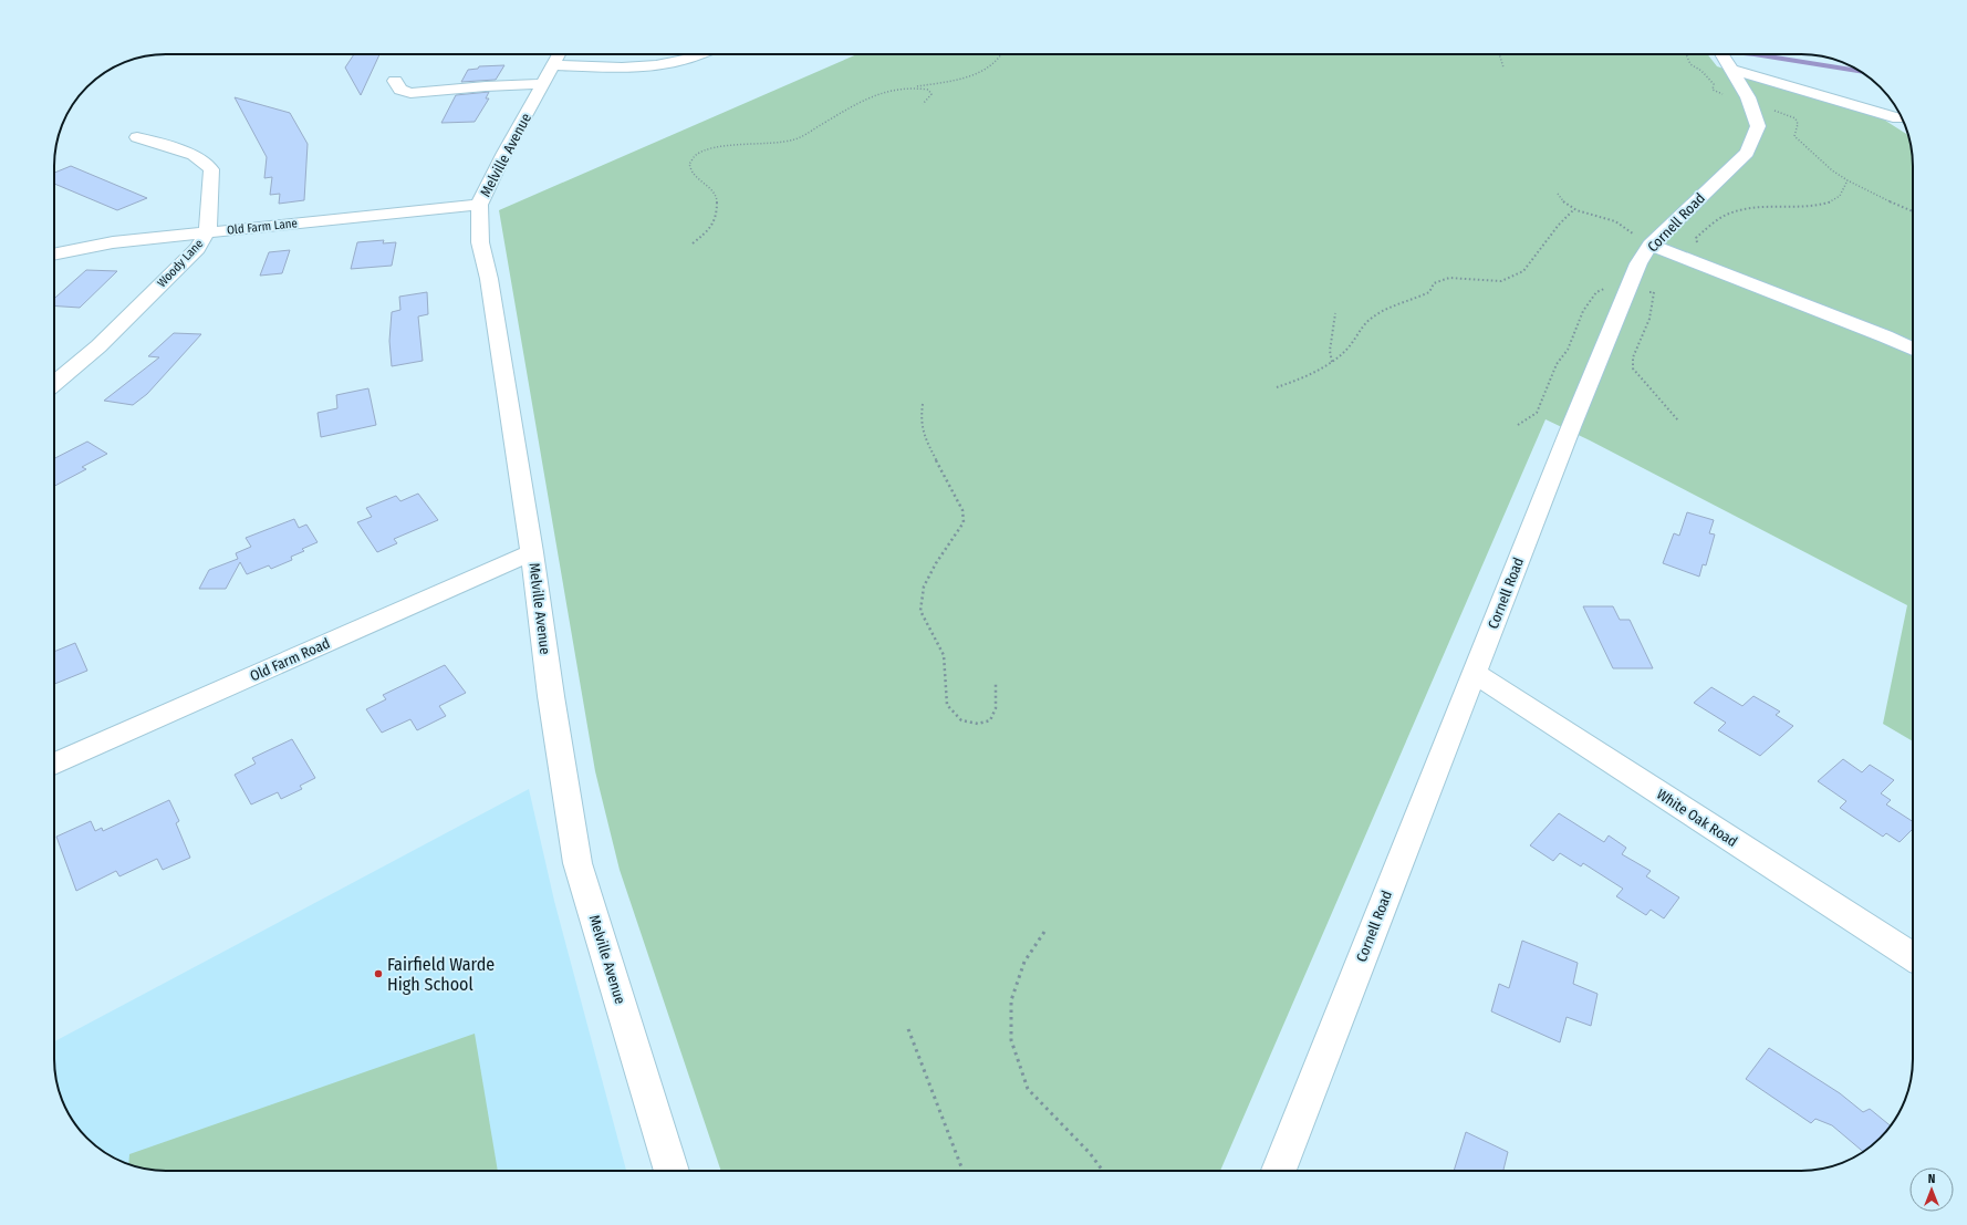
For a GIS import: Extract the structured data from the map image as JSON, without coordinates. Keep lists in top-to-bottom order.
{
  "streets": {
    "street": [
      "Melville Avenue",
      "Cornell Road",
      "Old Farm Lane",
      "Woody Lane",
      "Old Farm Road",
      "White Oak Road"
    ]
  },
  "crossings": [
    ["Melville Avenue", "Old Farm Lane"],
    ["Melville Avenue", "Old Farm Road"],
    ["Cornell Road", "White Oak Road"],
    ["Old Farm Lane", "Woody Lane"]
  ],
  "places": ["Fairfield Warde High School"],
  "north": "top"
}
